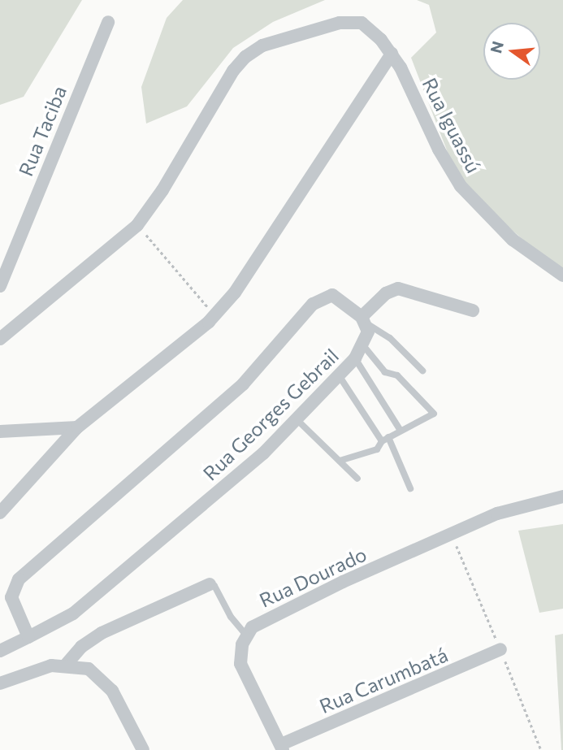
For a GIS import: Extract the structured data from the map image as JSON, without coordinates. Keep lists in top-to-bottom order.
{
  "streets": {
    "street": [
      "Rua Iguassú",
      "Rua Taciba",
      "Rua Georges Gebrail",
      "Rua Dourado",
      "Rua Carumbatá"
    ]
  },
  "north": "left"
}
